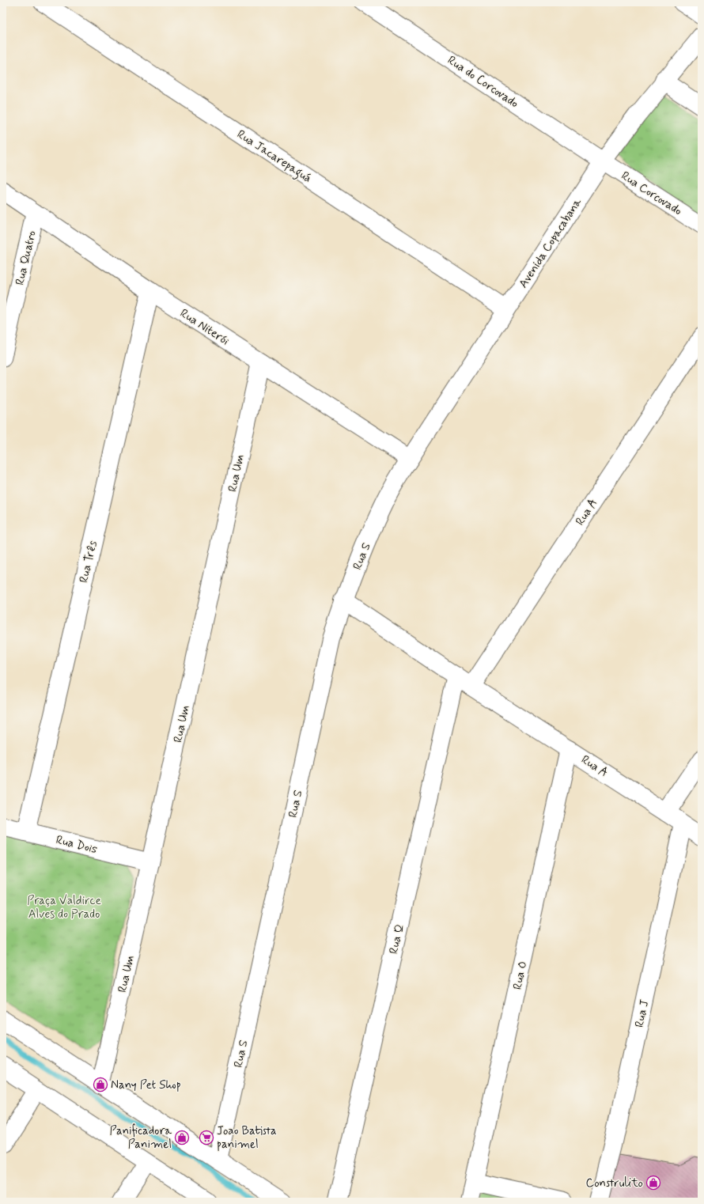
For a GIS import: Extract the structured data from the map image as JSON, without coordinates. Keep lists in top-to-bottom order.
{
  "streets": {
    "street": [
      "Rua do Corcovado",
      "Rua Jacarepaguá",
      "Rua Corcovado",
      "Avenida Copacabana",
      "Rua Quatro",
      "Rua Niterói",
      "Rua Um",
      "Rua A",
      "Rua S",
      "Rua Três",
      "Rua Dois",
      "Rua Q",
      "Rua O",
      "Rua J"
    ]
  },
  "crossings": [
    ["Rua do Corcovado", "Rua Corcovado"],
    ["Rua do Corcovado", "Avenida Copacabana"],
    ["Rua Jacarepaguá", "Avenida Copacabana"],
    ["Rua Corcovado", "Avenida Copacabana"],
    ["Avenida Copacabana", "Rua Niterói"],
    ["Avenida Copacabana", "Rua S"],
    ["Rua Quatro", "Rua Niterói"],
    ["Rua Niterói", "Rua Um"],
    ["Rua Niterói", "Rua S"],
    ["Rua Niterói", "Rua Três"],
    ["Rua Um", "Rua Dois"],
    ["Rua A", "Rua S"],
    ["Rua A", "Rua Q"],
    ["Rua A", "Rua O"],
    ["Rua A", "Rua J"],
    ["Rua Três", "Rua Dois"]
  ],
  "parks": ["Praça Valdirce Alves do Prado"],
  "places": {
    "shop": ["Nany Pet Shop", "Panificadora Panimel", "Construlito"],
    "supermarket": ["Joao Batista panimel"]
  }
}
